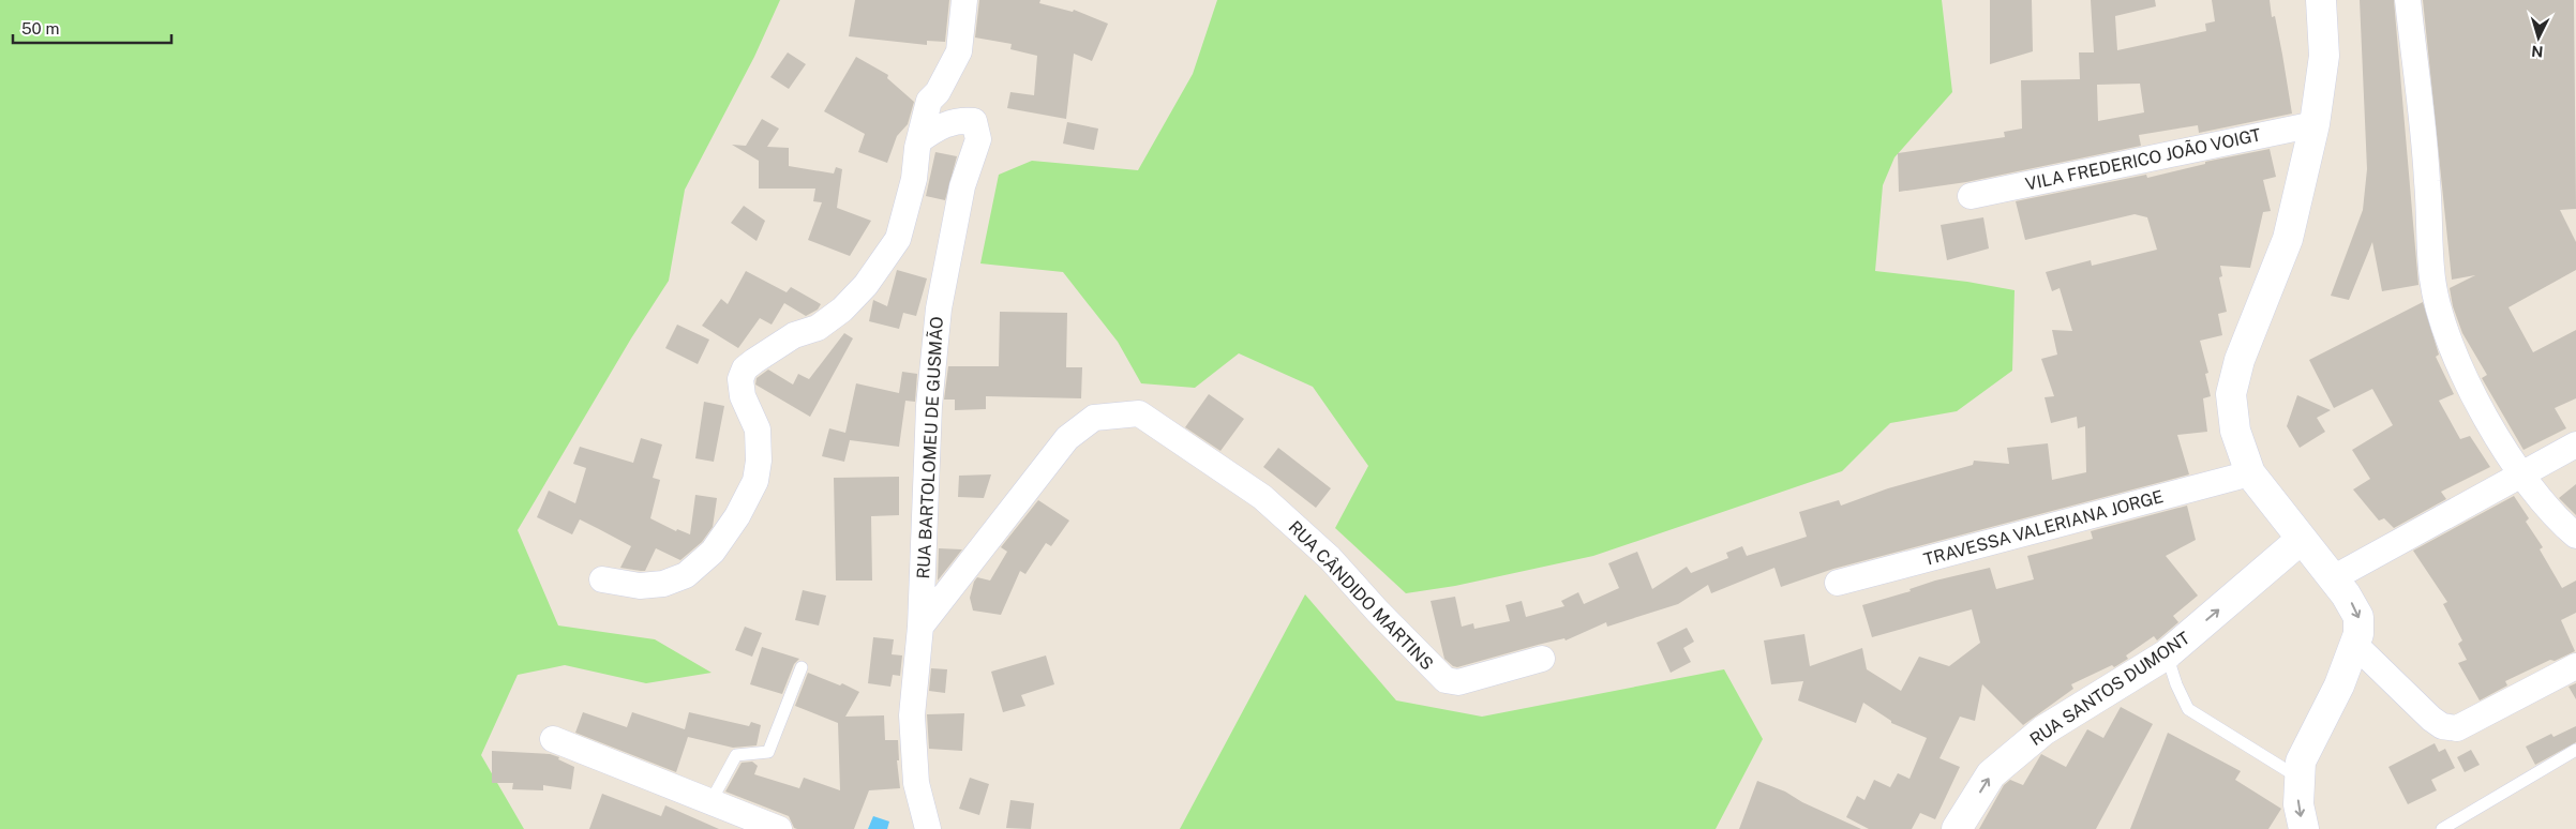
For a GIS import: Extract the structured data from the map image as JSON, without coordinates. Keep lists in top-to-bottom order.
{
  "streets": {
    "main road": ["RUA SANTOS DUMONT"],
    "street": [
      "VILA FREDERICO JOÃO VOIGT",
      "RUA BARTOLOMEU DE GUSMÃO",
      "TRAVESSA VALERIANA JORGE",
      "RUA CÂNDIDO MARTINS"
    ]
  },
  "crossings": [
    ["RUA BARTOLOMEU DE GUSMÃO", "RUA CÂNDIDO MARTINS"]
  ],
  "one_way": ["RUA SANTOS DUMONT"],
  "scale_bar": "50 m",
  "north": "bottom"
}
